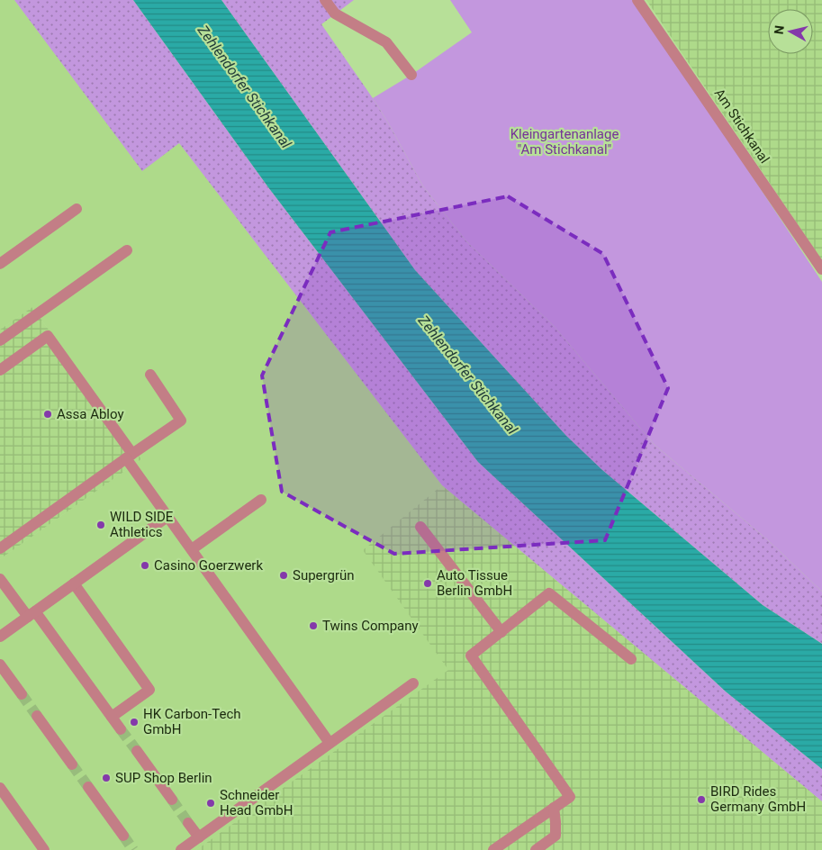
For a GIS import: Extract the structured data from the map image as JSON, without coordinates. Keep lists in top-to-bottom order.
{
  "streets": {
    "street": ["Am Stichkanal"]
  },
  "water": ["Zehlendorfer Stichkanal"],
  "parks": ["Kleingartenanlage \"Am Stichkanal\""],
  "places": [
    "Assa Abloy",
    "WILD SIDE Athletics",
    "Casino Goerzwerk",
    "Supergrün",
    "Auto Tissue Berlin GmbH",
    "Twins Company",
    "HK Carbon-Tech GmbH",
    "SUP Shop Berlin",
    "BIRD Rides Germany GmbH",
    "Schneider Head GmbH"
  ],
  "north": "left"
}
